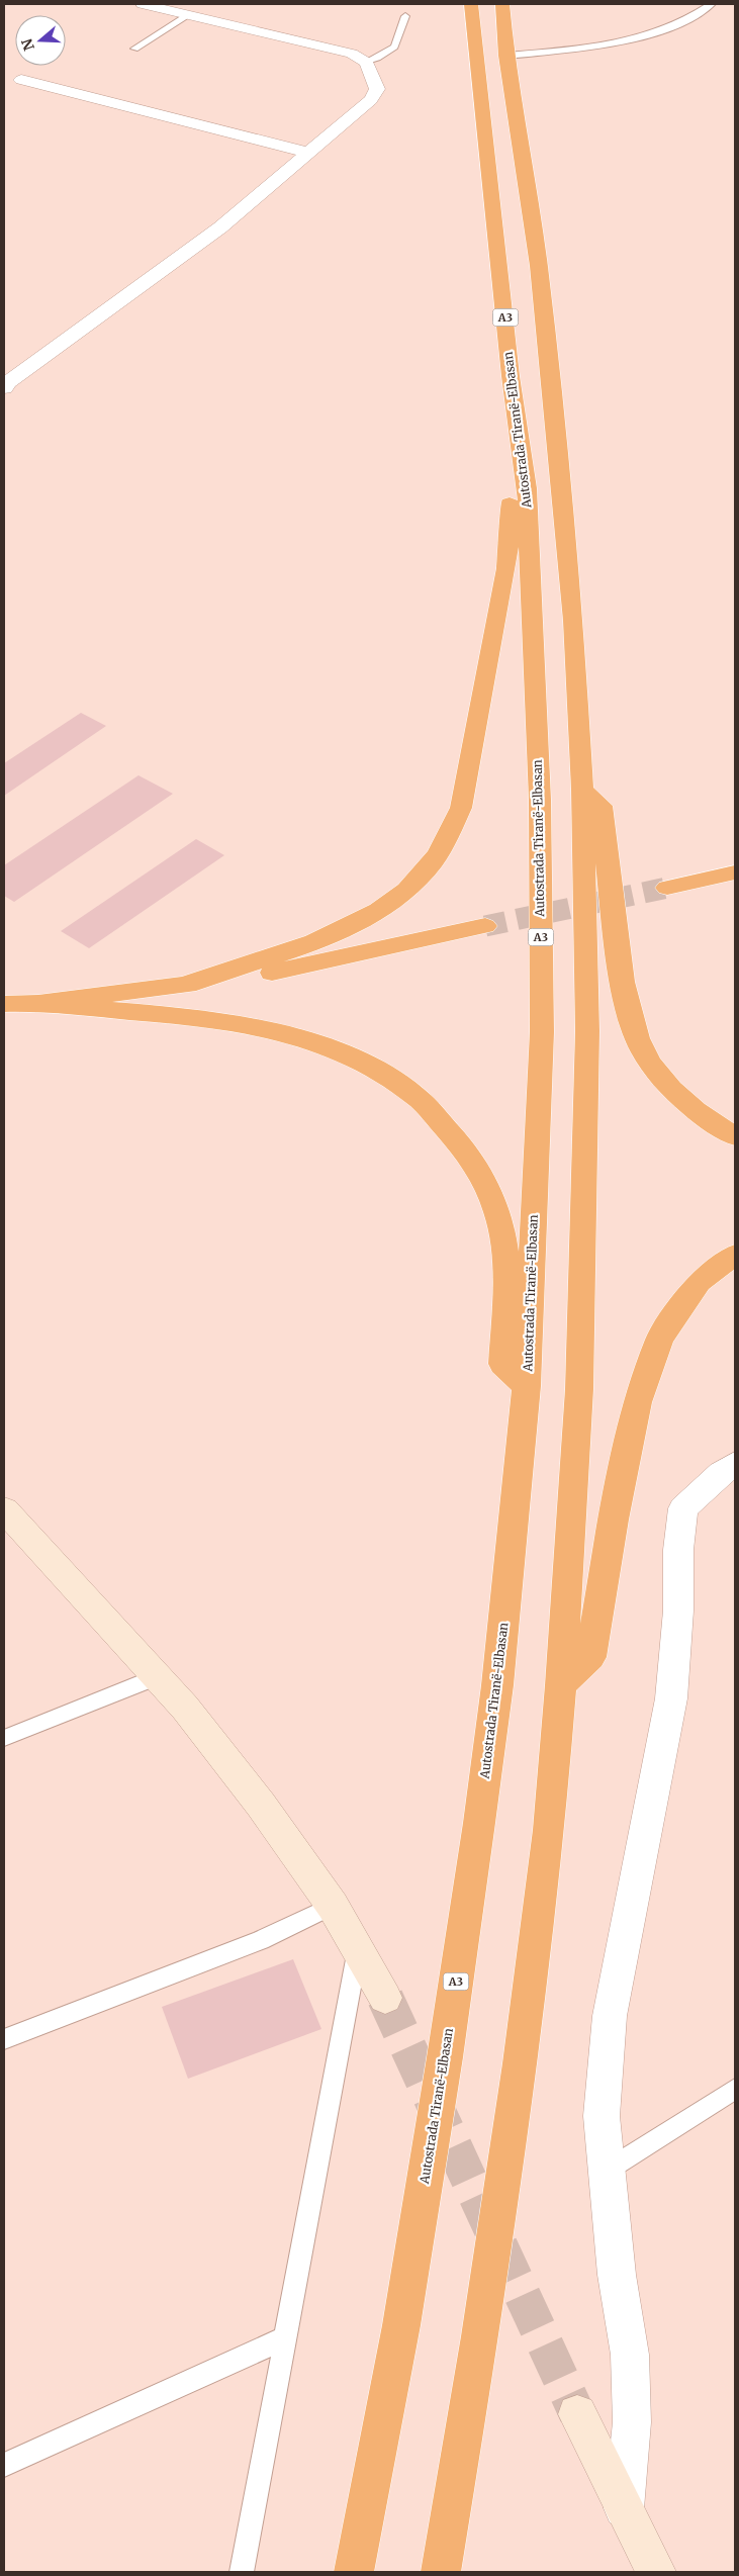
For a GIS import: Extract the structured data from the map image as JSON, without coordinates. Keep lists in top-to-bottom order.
{
  "streets": {
    "highway": ["A3", "Autostrada Tiranë-Elbasan"]
  },
  "north": "left"
}
